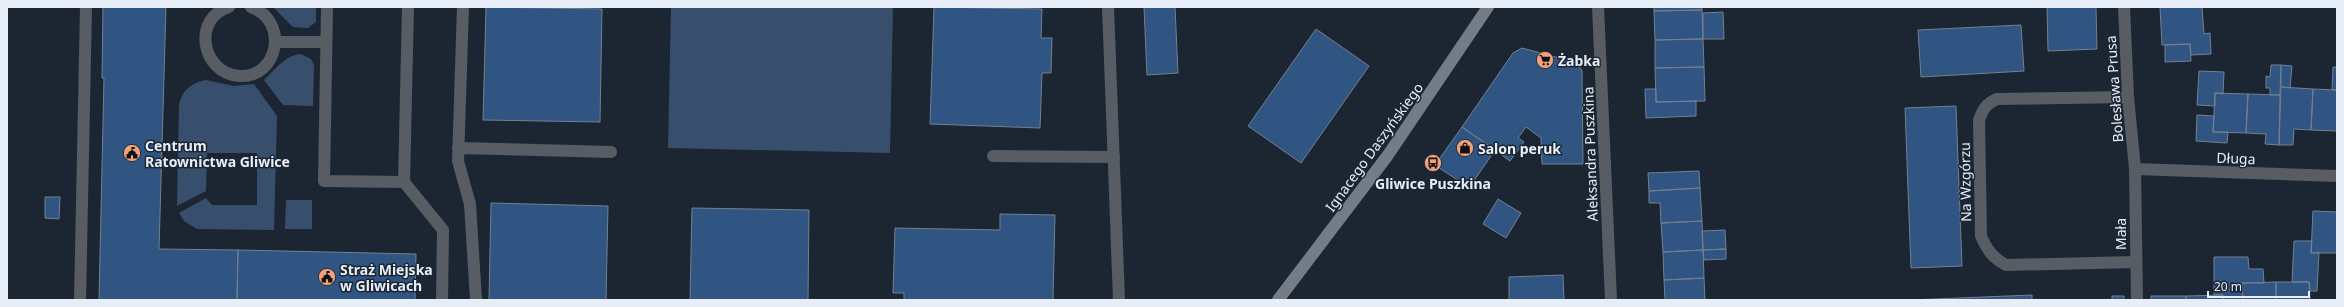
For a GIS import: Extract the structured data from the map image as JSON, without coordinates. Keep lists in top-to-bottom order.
{
  "streets": {
    "street": [
      "Bolesława Prusa",
      "Ignacego Daszyńskiego",
      "Aleksandra Puszkina",
      "Długa",
      "Na Wzgórzu",
      "Mała"
    ]
  },
  "crossings": [
    ["Bolesława Prusa", "Długa"],
    ["Bolesława Prusa", "Na Wzgórzu"],
    ["Bolesława Prusa", "Mała"],
    ["Długa", "Mała"],
    ["Na Wzgórzu", "Mała"]
  ],
  "places": {
    "supermarket": ["Żabka"],
    "shop": ["Salon peruk"],
    "public building": ["Centrum Ratownictwa Gliwice", "Straż Miejska w Gliwicach"],
    "bus stop": ["Gliwice Puszkina"]
  },
  "scale_bar": "20 m"
}
